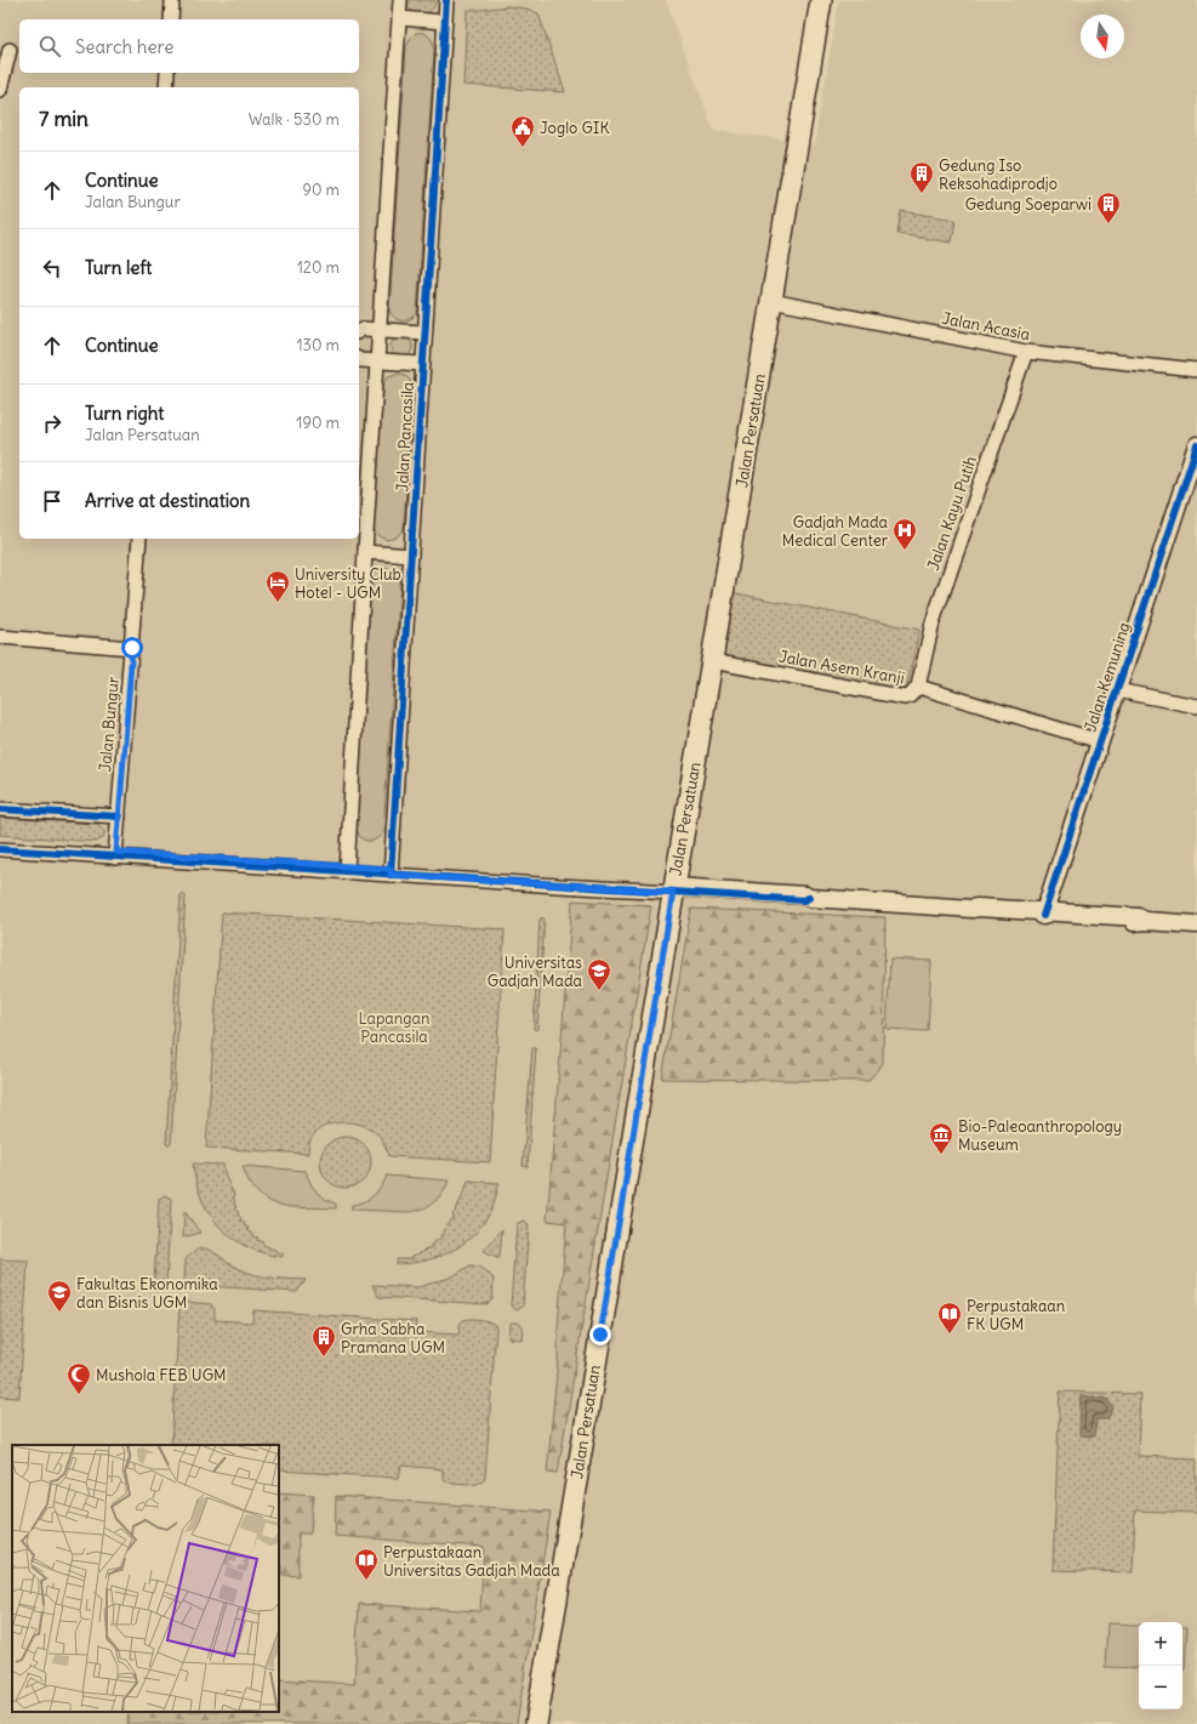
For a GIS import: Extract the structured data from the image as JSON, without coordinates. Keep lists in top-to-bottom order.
{
  "streets": {
    "main road": ["Jalan Persatuan"],
    "street": [
      "Jalan Acasia",
      "Jalan Pancasila",
      "Jalan Kayu Putih",
      "Jalan Asem Kranji",
      "Jalan Kemuning",
      "Jalan Bungur"
    ]
  },
  "crossings": [
    ["Jalan Acasia", "Jalan Persatuan"],
    ["Jalan Acasia", "Jalan Kayu Putih"],
    ["Jalan Persatuan", "Jalan Asem Kranji"],
    ["Jalan Kayu Putih", "Jalan Asem Kranji"],
    ["Jalan Asem Kranji", "Jalan Kemuning"]
  ],
  "parks": ["Lapangan Pancasila"],
  "places": {
    "public building": ["Joglo GIK"],
    "building": ["Gedung Iso Reksohadiprodjo", "Gedung Soeparwi", "Grha Sabha Pramana UGM"],
    "hospital": ["Gadjah Mada Medical Center"],
    "hotel": ["University Club Hotel - UGM"],
    "school or university": ["Universitas Gadjah Mada", "Fakultas Ekonomika dan Bisnis UGM"],
    "museum": ["Bio-Paleoanthropology Museum"],
    "library": ["Perpustakaan FK UGM", "Perpustakaan Universitas Gadjah Mada"],
    "mosque": ["Mushola FEB UGM"]
  },
  "north": "bottom",
  "page": {
    "search": "Search here",
    "heading": ["7 min", "Walk · 530 m"],
    "list": [
      ["Continue", "Jalan Bungur", "90 m"],
      ["Turn left", "120 m"],
      ["Continue", "130 m"],
      ["Turn right", "Jalan Persatuan", "190 m"],
      "Arrive at destination"
    ],
    "map_buttons": ["+", "−"]
  }
}
